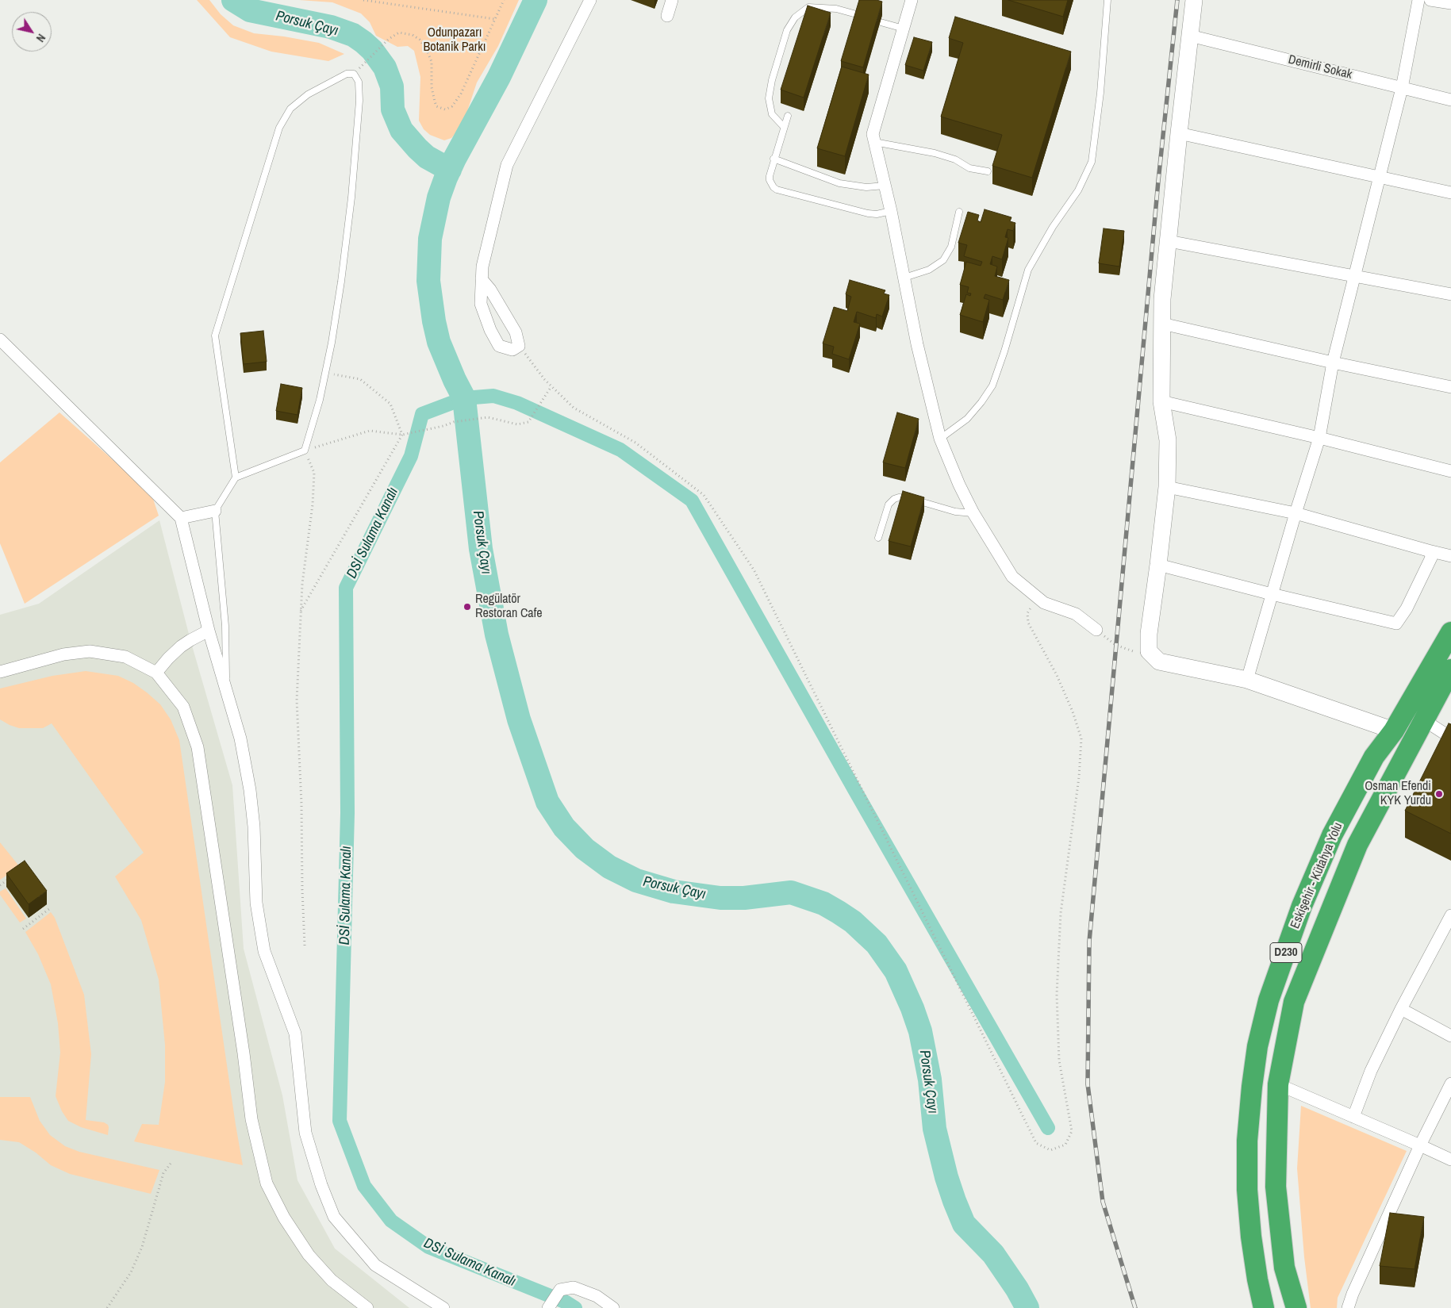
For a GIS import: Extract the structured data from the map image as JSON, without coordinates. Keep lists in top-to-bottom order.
{
  "streets": {
    "highway": ["Eskişehir - Kütahya Yolu", "D230"],
    "street": ["Demirli Sokak"]
  },
  "water": ["Porsuk Çayı", "DSİ Sulama Kanalı"],
  "parks": ["Odunpazarı Botanik Parkı"],
  "places": ["Regülatör Restoran Cafe", "Osman Efendi KYK Yurdu"],
  "north": "bottom right"
}
